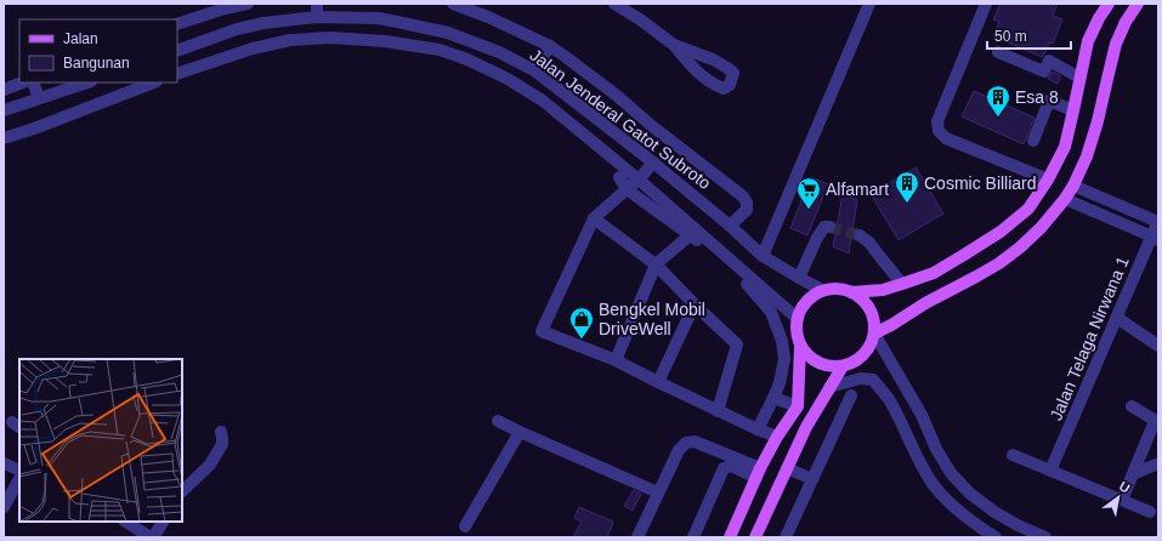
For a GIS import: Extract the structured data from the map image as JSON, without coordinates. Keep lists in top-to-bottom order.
{
  "streets": {
    "street": ["Jalan Jenderal Gatot Subroto", "Jalan Telaga Nirwana 1"]
  },
  "places": {
    "building": ["Esa 8", "Cosmic Billiard"],
    "supermarket": ["Alfamart"],
    "shop": ["Bengkel Mobil DriveWell"]
  },
  "legend": ["Jalan", "Bangunan"],
  "scale_bar": "50 m",
  "north": "top right"
}
